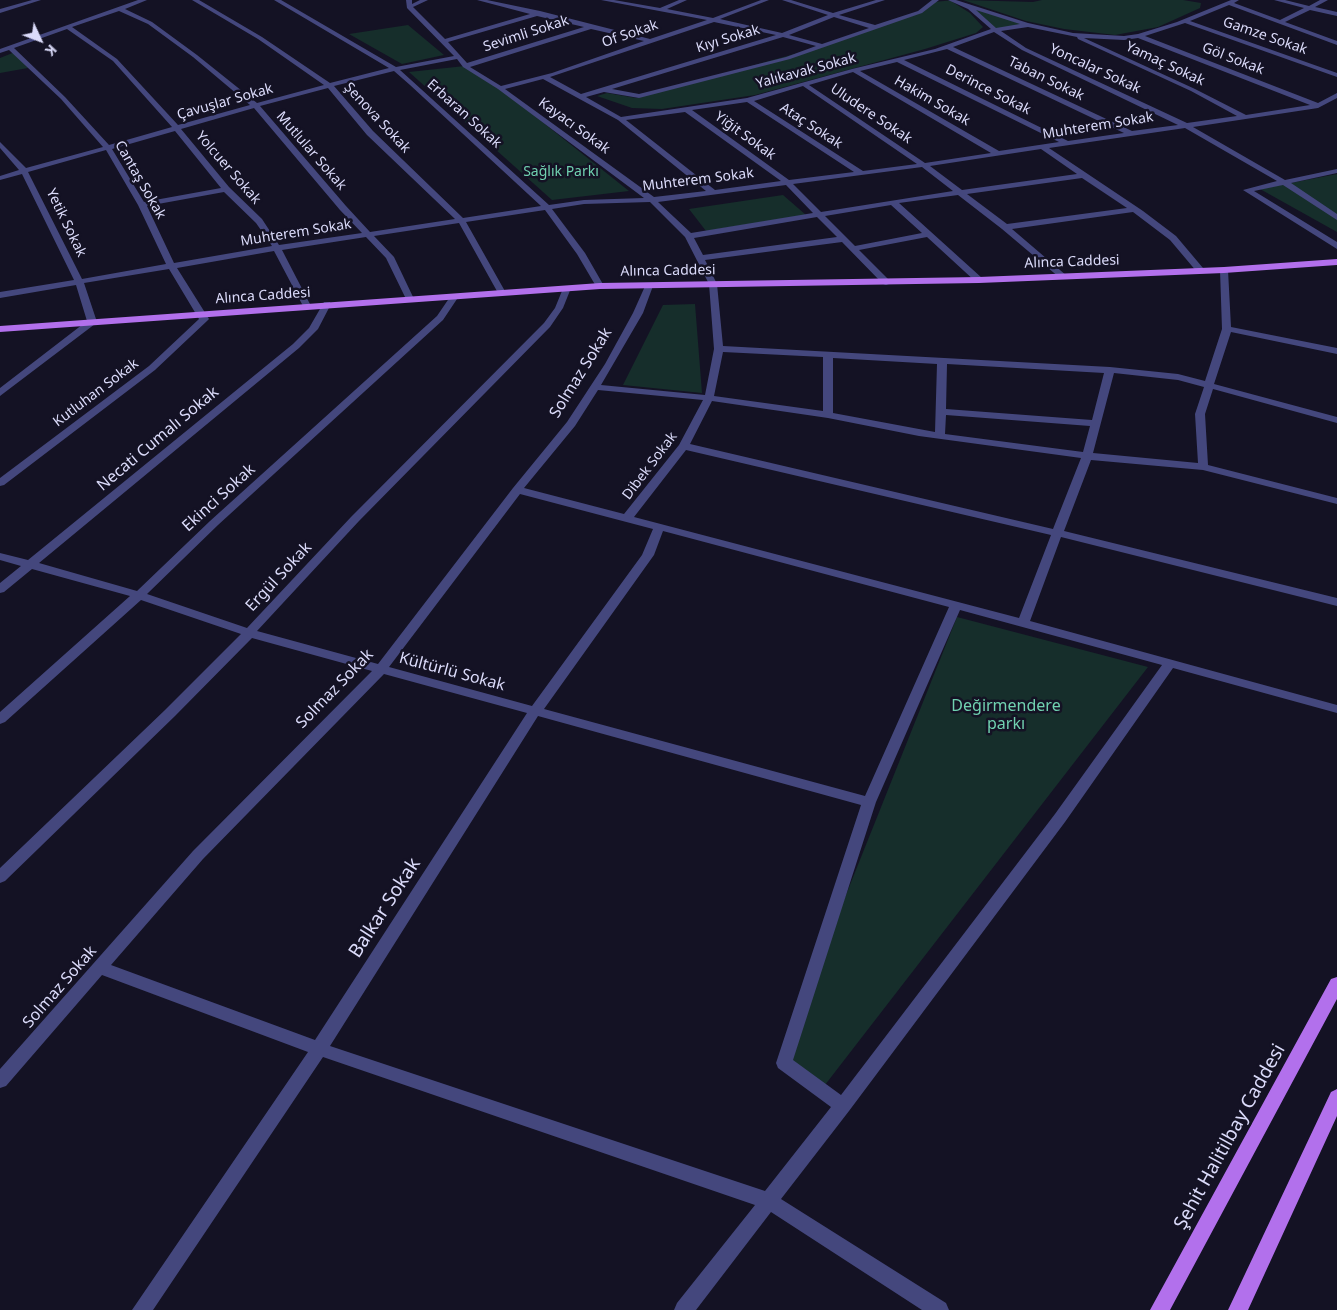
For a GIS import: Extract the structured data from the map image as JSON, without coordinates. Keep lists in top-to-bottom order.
{
  "streets": {
    "main road": ["Alınca Caddesi", "Şehit Halitilbay Caddesi"],
    "street": [
      "Sevimli Sokak",
      "Of Sokak",
      "Gamze Sokak",
      "Kıyı Sokak",
      "Göl Sokak",
      "Yamaç Sokak",
      "Yoncalar Sokak",
      "Yalıkavak Sokak",
      "Taban Sokak",
      "Derince Sokak",
      "Hakim Sokak",
      "Çavuşlar Sokak",
      "Erbaran Sokak",
      "Uludere Sokak",
      "Şenova Sokak",
      "Kayacı Sokak",
      "Ataç Sokak",
      "Muhterem Sokak",
      "Yiğit Sokak",
      "Mutlular Sokak",
      "Yolcuer Sokak",
      "Cantaş Sokak",
      "Yetik Sokak",
      "Solmaz Sokak",
      "Kutluhan Sokak",
      "Necati Cumalı Sokak",
      "Dibek Sokak",
      "Ekinci Sokak",
      "Ergül Sokak",
      "Kültürlü Sokak",
      "Balkar Sokak"
    ]
  },
  "crossings": [
    ["Sevimli Sokak", "Kayacı Sokak"],
    ["Of Sokak", "Kayacı Sokak"],
    ["Gamze Sokak", "Yalıkavak Sokak"],
    ["Göl Sokak", "Yalıkavak Sokak"],
    ["Göl Sokak", "Muhterem Sokak"],
    ["Yamaç Sokak", "Yalıkavak Sokak"],
    ["Yamaç Sokak", "Muhterem Sokak"],
    ["Yoncalar Sokak", "Yalıkavak Sokak"],
    ["Yoncalar Sokak", "Muhterem Sokak"],
    ["Yalıkavak Sokak", "Taban Sokak"],
    ["Yalıkavak Sokak", "Derince Sokak"],
    ["Yalıkavak Sokak", "Hakim Sokak"],
    ["Yalıkavak Sokak", "Uludere Sokak"],
    ["Yalıkavak Sokak", "Ataç Sokak"],
    ["Yalıkavak Sokak", "Yiğit Sokak"],
    ["Taban Sokak", "Muhterem Sokak"],
    ["Derince Sokak", "Muhterem Sokak"],
    ["Hakim Sokak", "Muhterem Sokak"],
    ["Çavuşlar Sokak", "Erbaran Sokak"],
    ["Çavuşlar Sokak", "Şenova Sokak"],
    ["Çavuşlar Sokak", "Kayacı Sokak"],
    ["Çavuşlar Sokak", "Mutlular Sokak"],
    ["Çavuşlar Sokak", "Yolcuer Sokak"],
    ["Çavuşlar Sokak", "Cantaş Sokak"],
    ["Çavuşlar Sokak", "Yetik Sokak"],
    ["Erbaran Sokak", "Muhterem Sokak"],
    ["Erbaran Sokak", "Alınca Caddesi"],
    ["Uludere Sokak", "Muhterem Sokak"],
    ["Uludere Sokak", "Alınca Caddesi"],
    ["Şenova Sokak", "Muhterem Sokak"],
    ["Şenova Sokak", "Alınca Caddesi"],
    ["Kayacı Sokak", "Muhterem Sokak"],
    ["Kayacı Sokak", "Alınca Caddesi"],
    ["Kayacı Sokak", "Dibek Sokak"],
    ["Ataç Sokak", "Muhterem Sokak"],
    ["Muhterem Sokak", "Yiğit Sokak"],
    ["Muhterem Sokak", "Mutlular Sokak"],
    ["Muhterem Sokak", "Yolcuer Sokak"],
    ["Muhterem Sokak", "Cantaş Sokak"],
    ["Muhterem Sokak", "Yetik Sokak"],
    ["Yiğit Sokak", "Alınca Caddesi"],
    ["Mutlular Sokak", "Alınca Caddesi"],
    ["Yolcuer Sokak", "Alınca Caddesi"],
    ["Cantaş Sokak", "Alınca Caddesi"],
    ["Cantaş Sokak", "Kutluhan Sokak"],
    ["Yetik Sokak", "Alınca Caddesi"],
    ["Alınca Caddesi", "Solmaz Sokak"],
    ["Alınca Caddesi", "Kutluhan Sokak"],
    ["Alınca Caddesi", "Necati Cumalı Sokak"],
    ["Alınca Caddesi", "Dibek Sokak"],
    ["Alınca Caddesi", "Ekinci Sokak"],
    ["Alınca Caddesi", "Ergül Sokak"],
    ["Solmaz Sokak", "Kültürlü Sokak"],
    ["Necati Cumalı Sokak", "Kültürlü Sokak"],
    ["Ekinci Sokak", "Kültürlü Sokak"],
    ["Ergül Sokak", "Kültürlü Sokak"],
    ["Kültürlü Sokak", "Balkar Sokak"]
  ],
  "parks": ["Sağlık Parkı", "Değirmendere parkı"],
  "north": "bottom right"
}
